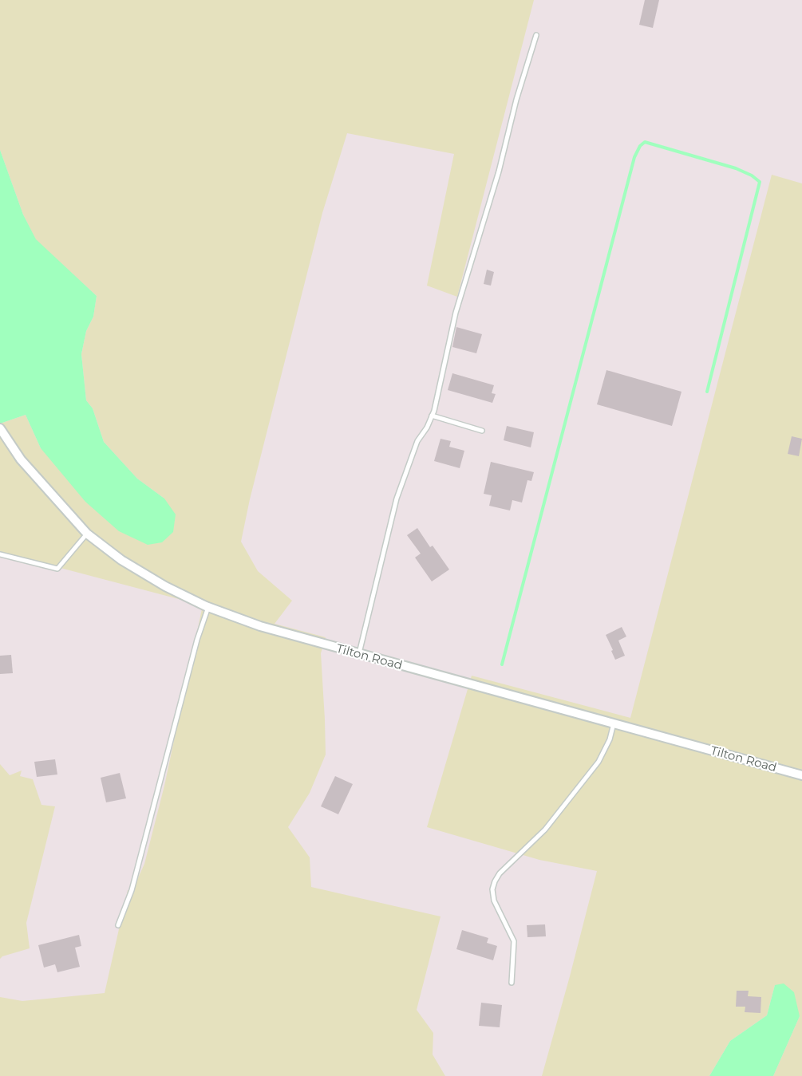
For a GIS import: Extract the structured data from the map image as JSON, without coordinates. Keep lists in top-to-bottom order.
{
  "streets": {
    "street": ["Tilton Road"]
  }
}
